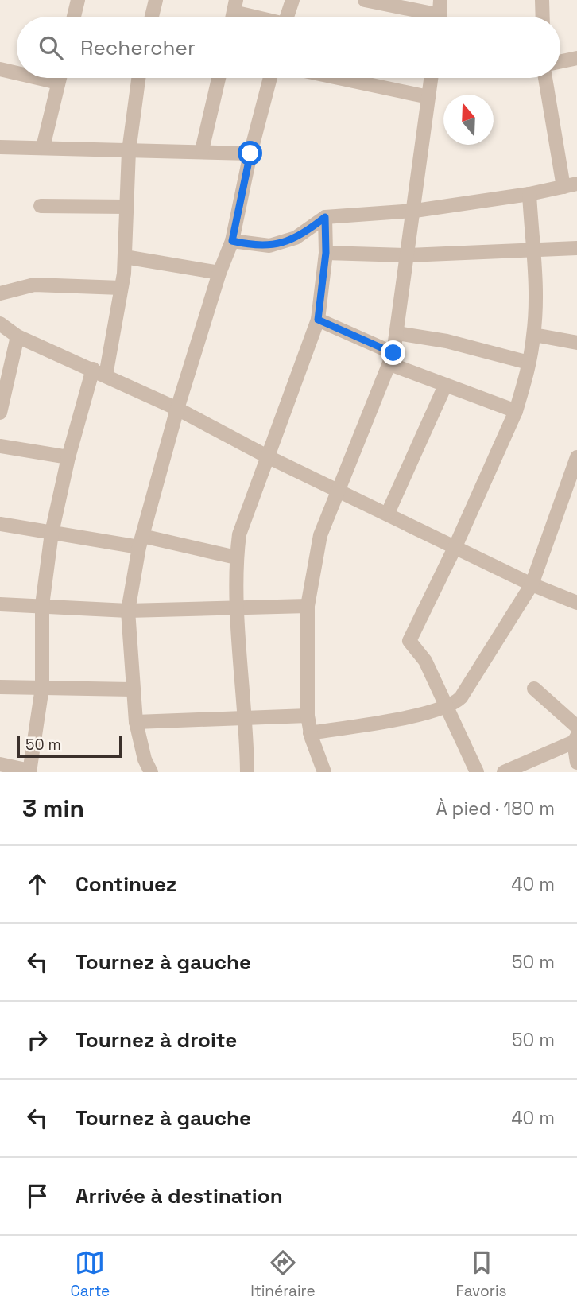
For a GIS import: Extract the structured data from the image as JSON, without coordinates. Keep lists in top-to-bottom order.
{
  "scale_bar": "50 m",
  "north": "top",
  "page": {
    "search": "Rechercher",
    "scale": "50 m",
    "heading": ["3 min", "À pied · 180 m"],
    "list": [
      ["Continuez", "40 m"],
      ["Tournez à gauche", "50 m"],
      ["Tournez à droite", "50 m"],
      ["Tournez à gauche", "40 m"],
      "Arrivée à destination"
    ],
    "nav": ["Carte", "Itinéraire", "Favoris"]
  }
}
